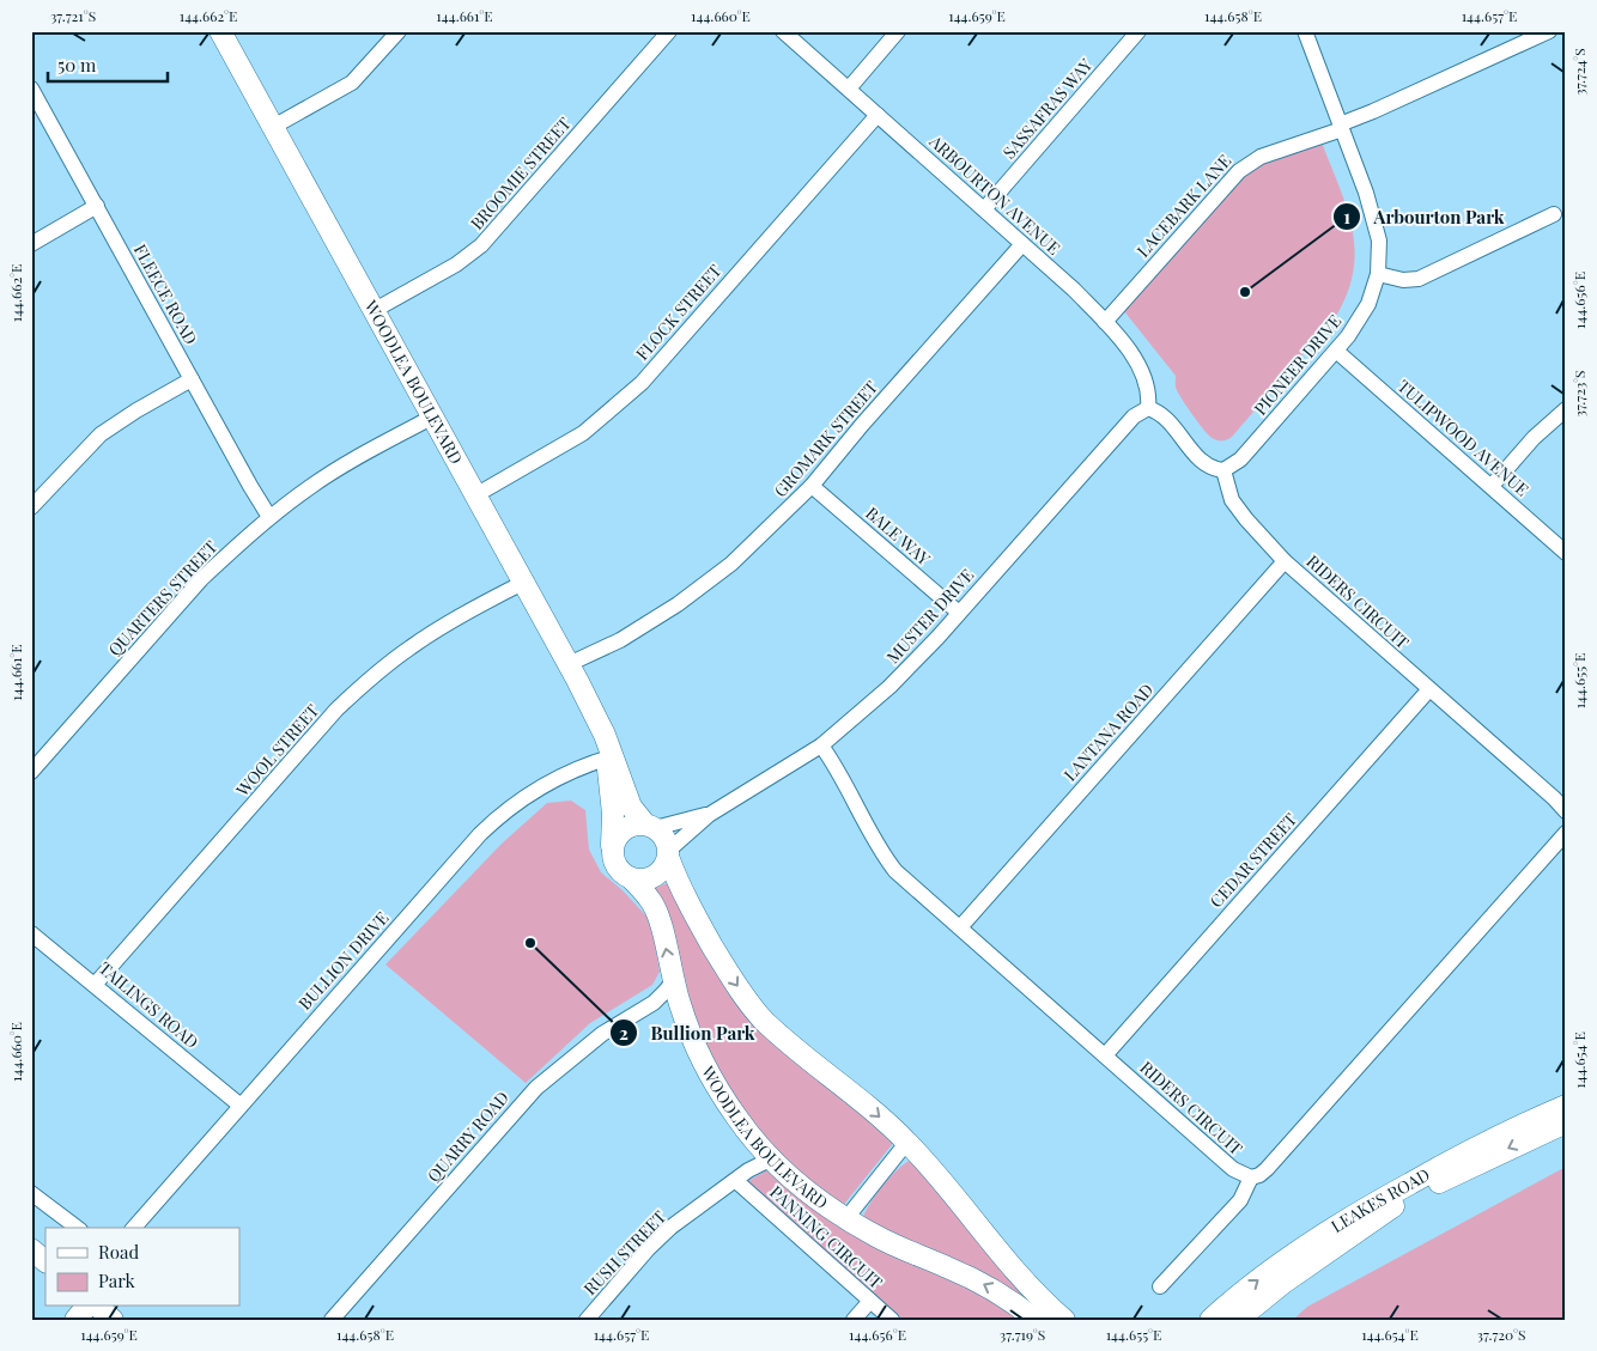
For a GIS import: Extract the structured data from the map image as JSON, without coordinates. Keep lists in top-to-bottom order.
{
  "streets": {
    "street": [
      "SASSAFRAS WAY",
      "BROOMIE STREET",
      "ARBOURTON AVENUE",
      "LACEBARK LANE",
      "FLEECE ROAD",
      "FLOCK STREET",
      "PIONEER DRIVE",
      "WOODLEA BOULEVARD",
      "TULIPWOOD AVENUE",
      "GROMARK STREET",
      "BALE WAY",
      "QUARTERS STREET",
      "RIDERS CIRCUIT",
      "MUSTER DRIVE",
      "LANTANA ROAD",
      "WOOL STREET",
      "CEDAR STREET",
      "BULLION DRIVE",
      "TAILINGS ROAD",
      "QUARRY ROAD",
      "LEAKES ROAD",
      "PANNING CIRCUIT",
      "RUSH STREET"
    ]
  },
  "crossings": [
    ["SASSAFRAS WAY", "ARBOURTON AVENUE"],
    ["BROOMIE STREET", "WOODLEA BOULEVARD"],
    ["ARBOURTON AVENUE", "LACEBARK LANE"],
    ["ARBOURTON AVENUE", "FLOCK STREET"],
    ["ARBOURTON AVENUE", "GROMARK STREET"],
    ["ARBOURTON AVENUE", "MUSTER DRIVE"],
    ["LACEBARK LANE", "PIONEER DRIVE"],
    ["FLEECE ROAD", "QUARTERS STREET"],
    ["FLOCK STREET", "WOODLEA BOULEVARD"],
    ["PIONEER DRIVE", "TULIPWOOD AVENUE"],
    ["PIONEER DRIVE", "RIDERS CIRCUIT"],
    ["WOODLEA BOULEVARD", "GROMARK STREET"],
    ["WOODLEA BOULEVARD", "QUARTERS STREET"],
    ["WOODLEA BOULEVARD", "MUSTER DRIVE"],
    ["WOODLEA BOULEVARD", "WOOL STREET"],
    ["WOODLEA BOULEVARD", "BULLION DRIVE"],
    ["WOODLEA BOULEVARD", "QUARRY ROAD"],
    ["WOODLEA BOULEVARD", "RUSH STREET"],
    ["GROMARK STREET", "BALE WAY"],
    ["BALE WAY", "MUSTER DRIVE"],
    ["RIDERS CIRCUIT", "MUSTER DRIVE"],
    ["RIDERS CIRCUIT", "LANTANA ROAD"],
    ["RIDERS CIRCUIT", "CEDAR STREET"],
    ["WOOL STREET", "TAILINGS ROAD"],
    ["BULLION DRIVE", "TAILINGS ROAD"],
    ["PANNING CIRCUIT", "RUSH STREET"]
  ],
  "places": ["Arbourton Park", "Bullion Park"],
  "legend": ["Road", "Park"],
  "scale_bar": "50 m",
  "coordinates": [
    "37.721°S",
    "144.662°E",
    "144.661°E",
    "144.660°E",
    "144.659°E",
    "144.658°E",
    "144.657°E",
    "37.724°S",
    "144.656°E",
    "37.723°S",
    "144.655°E",
    "144.654°E",
    "37.719°S",
    "37.720°S"
  ]
}
